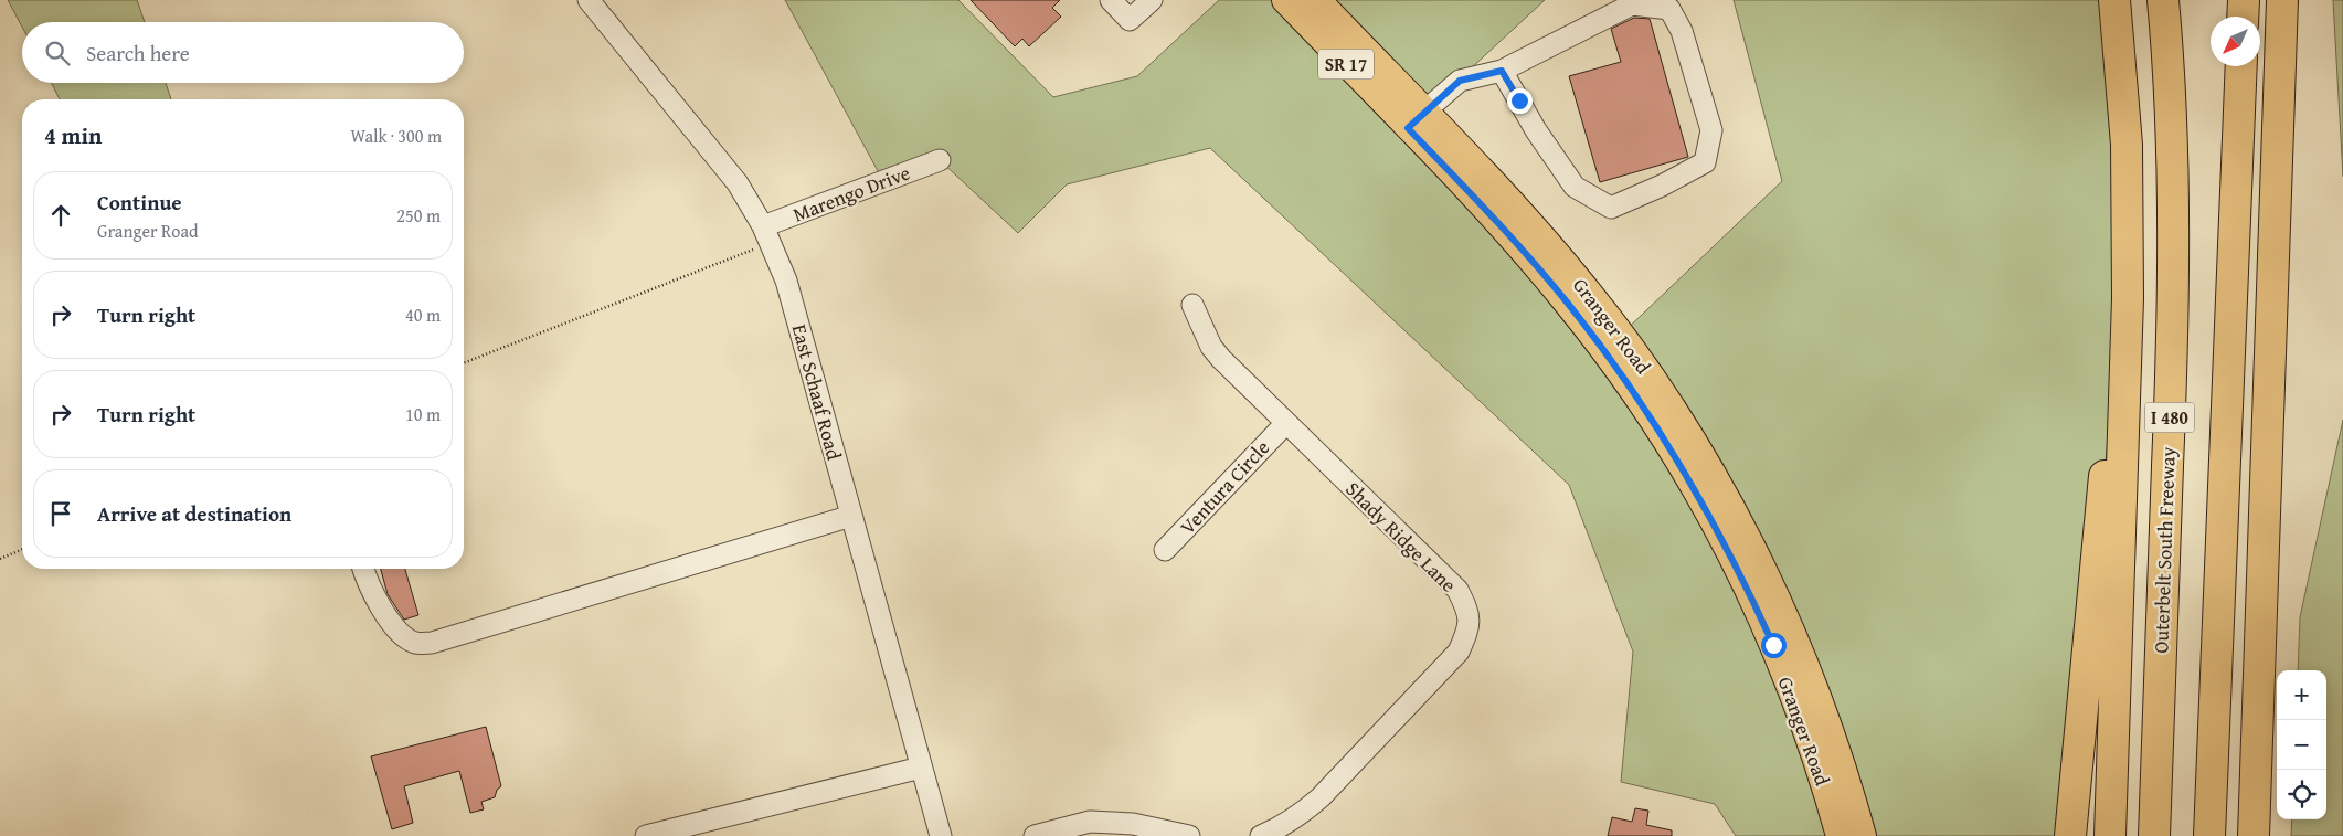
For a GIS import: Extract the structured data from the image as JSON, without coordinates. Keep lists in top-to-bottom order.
{
  "streets": {
    "highway": ["I 480", "Outerbelt South Freeway"],
    "main road": ["SR 17", "Granger Road"],
    "street": [
      "Marengo Drive",
      "East Schaaf Road",
      "Ventura Circle",
      "Shady Ridge Lane"
    ]
  },
  "crossings": [
    ["Marengo Drive", "East Schaaf Road"],
    ["Ventura Circle", "Shady Ridge Lane"]
  ],
  "north": "bottom left",
  "page": {
    "search": "Search here",
    "heading": ["4 min", "Walk · 300 m"],
    "list": [
      ["Continue", "Granger Road", "250 m"],
      ["Turn right", "40 m"],
      ["Turn right", "10 m"],
      "Arrive at destination"
    ],
    "map_buttons": ["+", "−"]
  }
}
